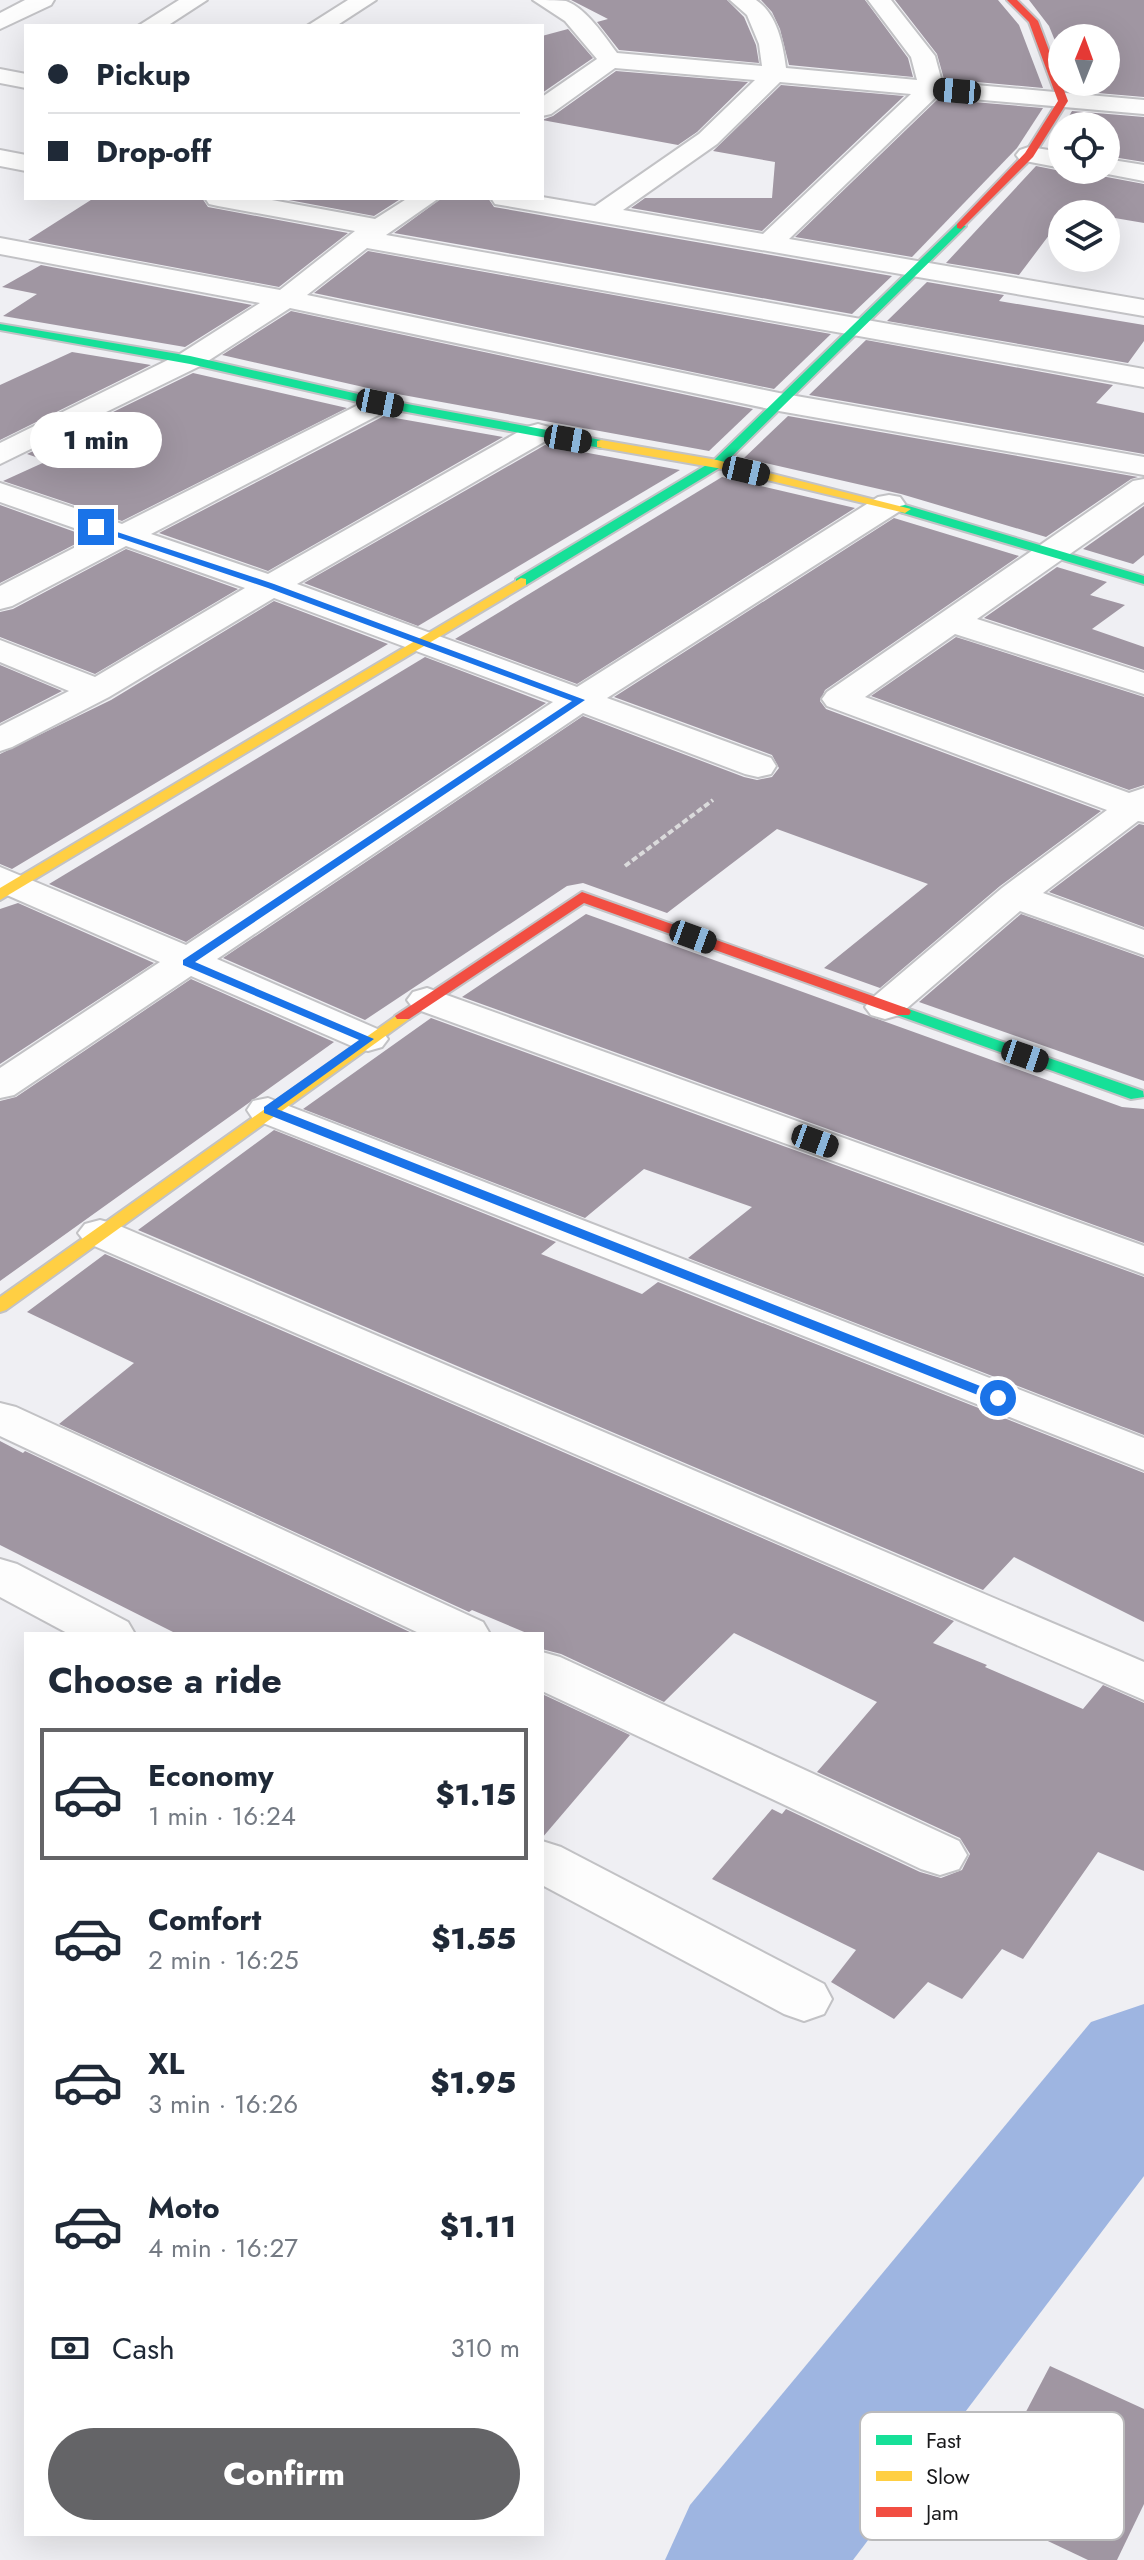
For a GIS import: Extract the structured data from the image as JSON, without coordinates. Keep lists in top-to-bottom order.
{
  "legend": ["Fast", "Slow", "Jam"],
  "north": "top",
  "page": {
    "banner": ["Pickup", "Drop-off"],
    "bubble": "1 min",
    "heading": "Choose a ride",
    "list": [
      {
        "name": "Economy",
        "note": "1 min · 16:24",
        "value": "$1.15"
      },
      {
        "name": "Comfort",
        "note": "2 min · 16:25",
        "value": "$1.55"
      },
      {
        "name": "XL",
        "note": "3 min · 16:26",
        "value": "$1.95"
      },
      {
        "name": "Moto",
        "note": "4 min · 16:27",
        "value": "$1.11"
      }
    ],
    "pay": ["Cash", "310 m"],
    "buttons": "Confirm"
  }
}
